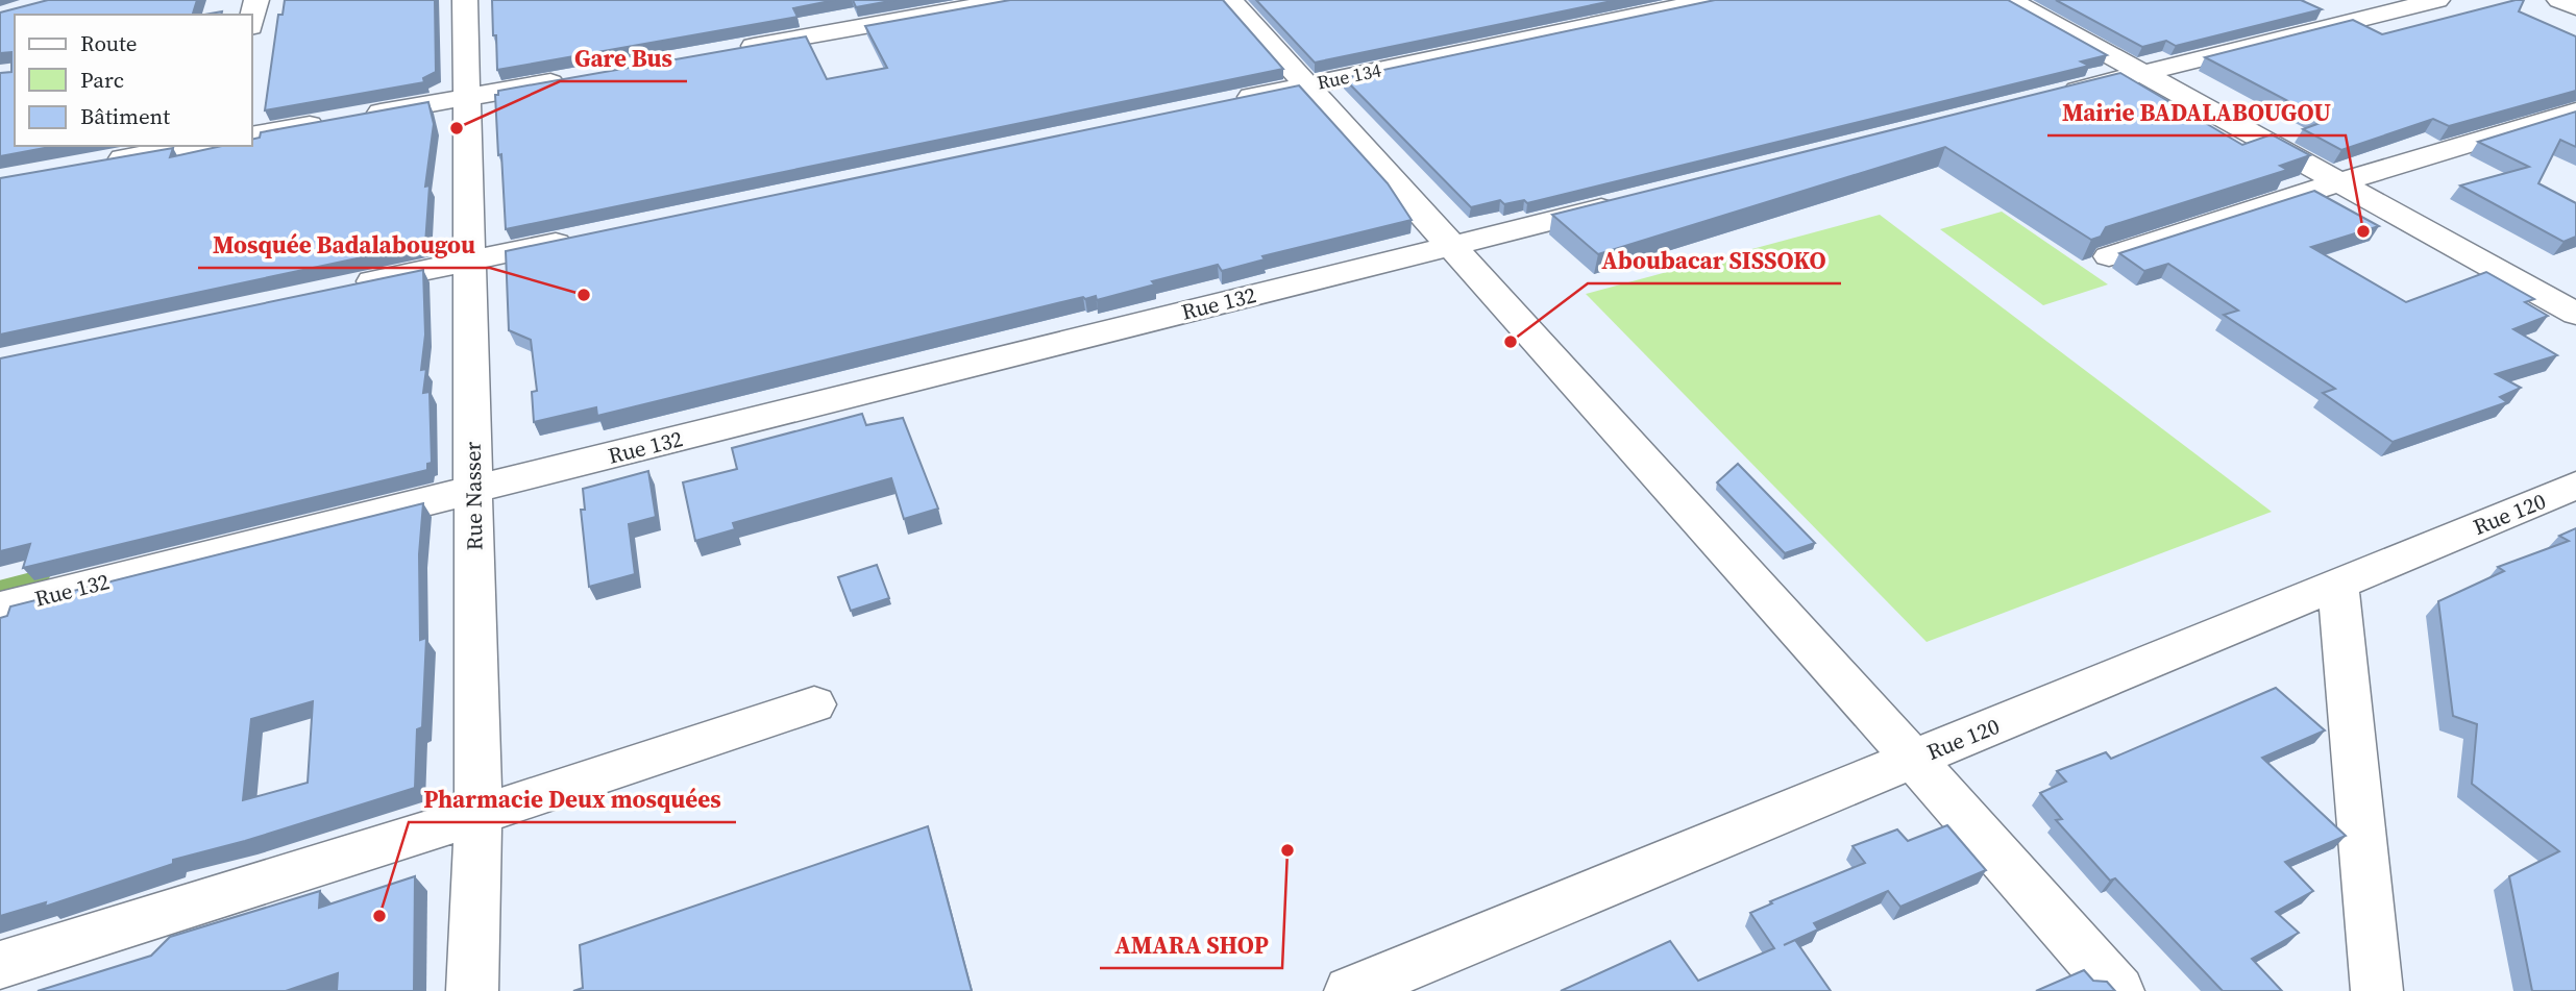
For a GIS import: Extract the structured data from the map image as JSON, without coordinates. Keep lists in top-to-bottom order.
{
  "streets": {
    "street": [
      "Rue 134",
      "Rue 132",
      "Rue Nasser",
      "Rue 120"
    ]
  },
  "crossings": [
    ["Rue 132", "Rue Nasser"]
  ],
  "places": [
    "Gare Bus",
    "Mairie BADALABOUGOU",
    "Mosquée Badalabougou",
    "Aboubacar SISSOKO",
    "AMARA SHOP",
    "Pharmacie Deux mosquées"
  ],
  "legend": ["Route", "Parc", "Bâtiment"]
}
